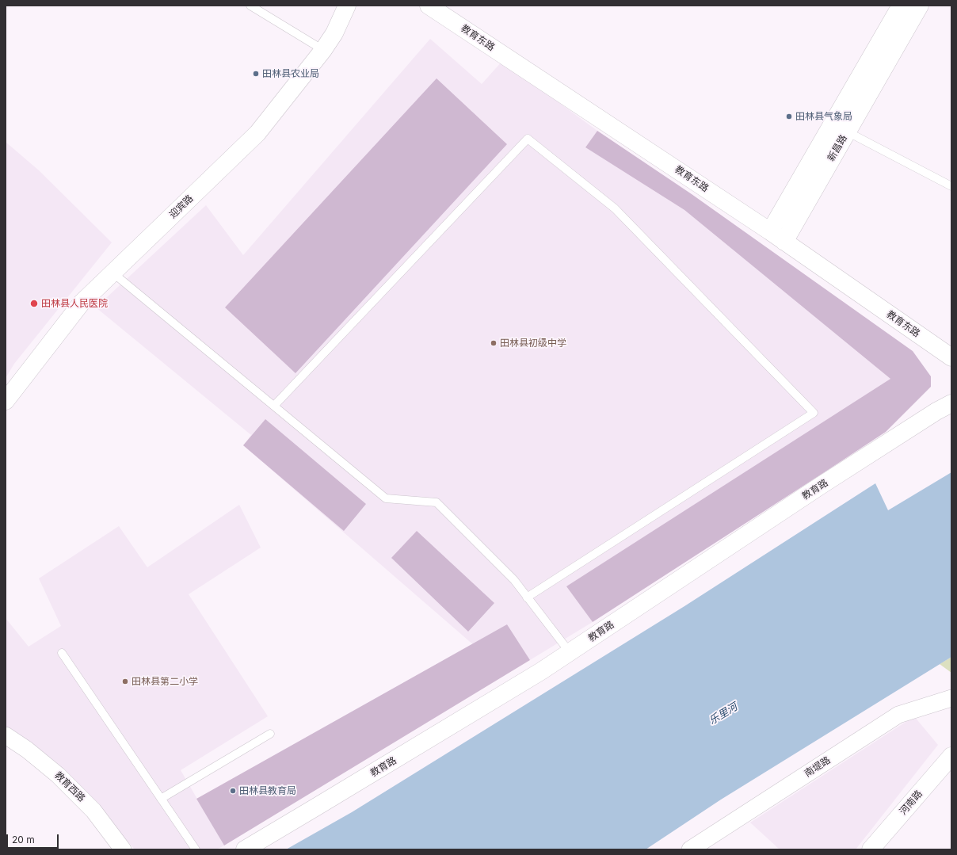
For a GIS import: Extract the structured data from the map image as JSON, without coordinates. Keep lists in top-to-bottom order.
{
  "streets": {
    "street": [
      "教育东路",
      "新昌路",
      "迎宾路",
      "教育路",
      "南堤路",
      "教育西路",
      "河南路"
    ]
  },
  "crossings": [
    ["教育东路", "新昌路"]
  ],
  "water": ["乐里河"],
  "places": [
    "田林县农业局",
    "田林县气象局",
    "田林县人民医院",
    "田林县初级中学",
    "田林县第二小学",
    "田林县教育局"
  ],
  "scale_bar": "20 m"
}
